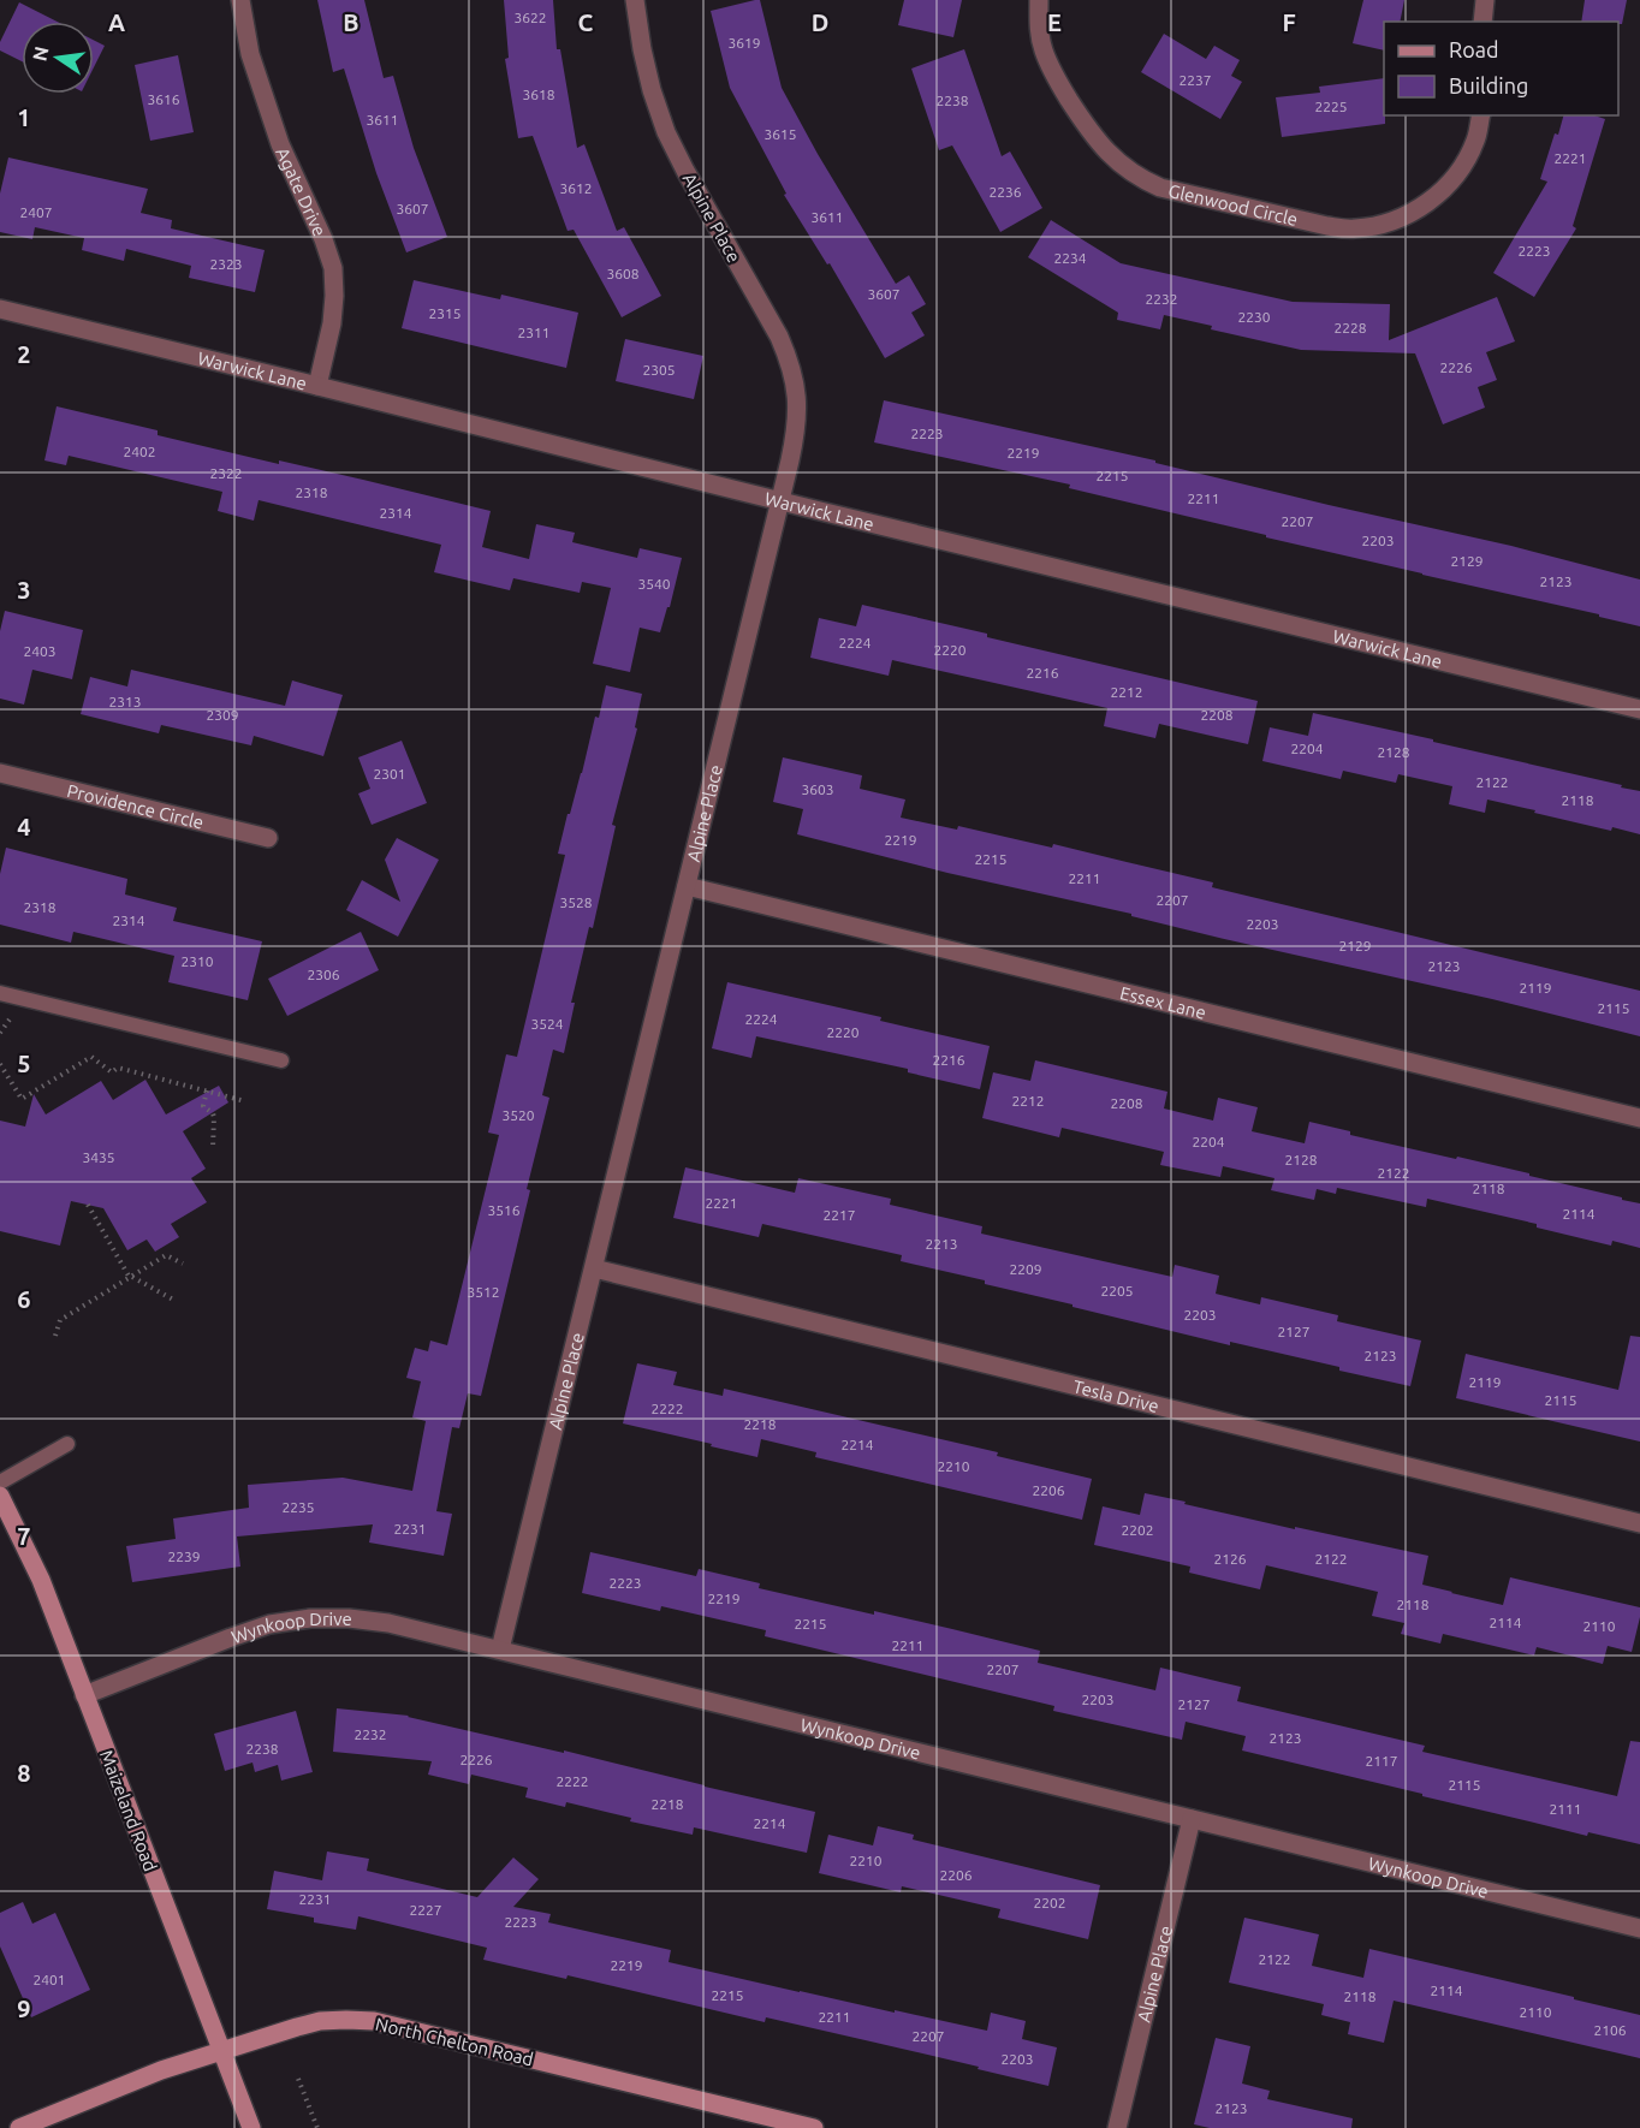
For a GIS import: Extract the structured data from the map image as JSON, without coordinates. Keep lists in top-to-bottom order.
{
  "streets": {
    "main road": ["Maizeland Road", "North Chelton Road"],
    "street": [
      "Agate Drive",
      "Glenwood Circle",
      "Alpine Place",
      "Warwick Lane",
      "Providence Circle",
      "Essex Lane",
      "Tesla Drive",
      "Wynkoop Drive"
    ]
  },
  "crossings": [
    ["Agate Drive", "Warwick Lane"],
    ["Alpine Place", "Warwick Lane"],
    ["Alpine Place", "Essex Lane"],
    ["Alpine Place", "Tesla Drive"],
    ["Alpine Place", "Wynkoop Drive"],
    ["Wynkoop Drive", "Maizeland Road"],
    ["Maizeland Road", "North Chelton Road"]
  ],
  "house_numbers": [
    "3622",
    "3619",
    "2237",
    "3618",
    "3616",
    "2238",
    "2225",
    "3611",
    "3615",
    "2221",
    "3612",
    "2236",
    "3607",
    "2407",
    "3611",
    "2223",
    "2234",
    "2323",
    "3608",
    "3607",
    "2232",
    "2315",
    "2230",
    "2228",
    "2311",
    "2226",
    "2305",
    "2223",
    "2402",
    "2219",
    "2322",
    "2215",
    "2318",
    "2211",
    "2314",
    "2207",
    "2203",
    "2129",
    "2123",
    "3540",
    "2224",
    "2220",
    "2403",
    "2216",
    "2212",
    "2313",
    "2309",
    "2208",
    "2204",
    "2128",
    "2301",
    "2122",
    "3603",
    "2118",
    "2219",
    "2215",
    "2211",
    "2207",
    "3528",
    "2318",
    "2314",
    "2203",
    "2129",
    "2310",
    "2123",
    "2306",
    "2119",
    "2115",
    "2224",
    "3524",
    "2220",
    "2216",
    "2212",
    "2208",
    "3520",
    "2204",
    "3435",
    "2128",
    "2122",
    "2118",
    "2221",
    "3516",
    "2114",
    "2217",
    "2213",
    "2209",
    "2205",
    "3512",
    "2203",
    "2127",
    "2123",
    "2119",
    "2115",
    "2222",
    "2218",
    "2214",
    "2210",
    "2206",
    "2235",
    "2231",
    "2202",
    "2239",
    "2126",
    "2122",
    "2223",
    "2219",
    "2118",
    "2114",
    "2215",
    "2110",
    "2211",
    "2207",
    "2203",
    "2127",
    "2232",
    "2123",
    "2238",
    "2226",
    "2117",
    "2222",
    "2115",
    "2218",
    "2111",
    "2214",
    "2210",
    "2206",
    "2231",
    "2202",
    "2227",
    "2223",
    "2122",
    "2219",
    "2401",
    "2114",
    "2215",
    "2118",
    "2110",
    "2211",
    "2106",
    "2207",
    "2203",
    "2123"
  ],
  "legend": ["Road", "Building"],
  "north": "left",
  "grid": {
    "columns": [
      "A",
      "B",
      "C",
      "D",
      "E",
      "F"
    ],
    "rows": [
      "1",
      "2",
      "3",
      "4",
      "5",
      "6",
      "7",
      "8",
      "9"
    ]
  }
}
